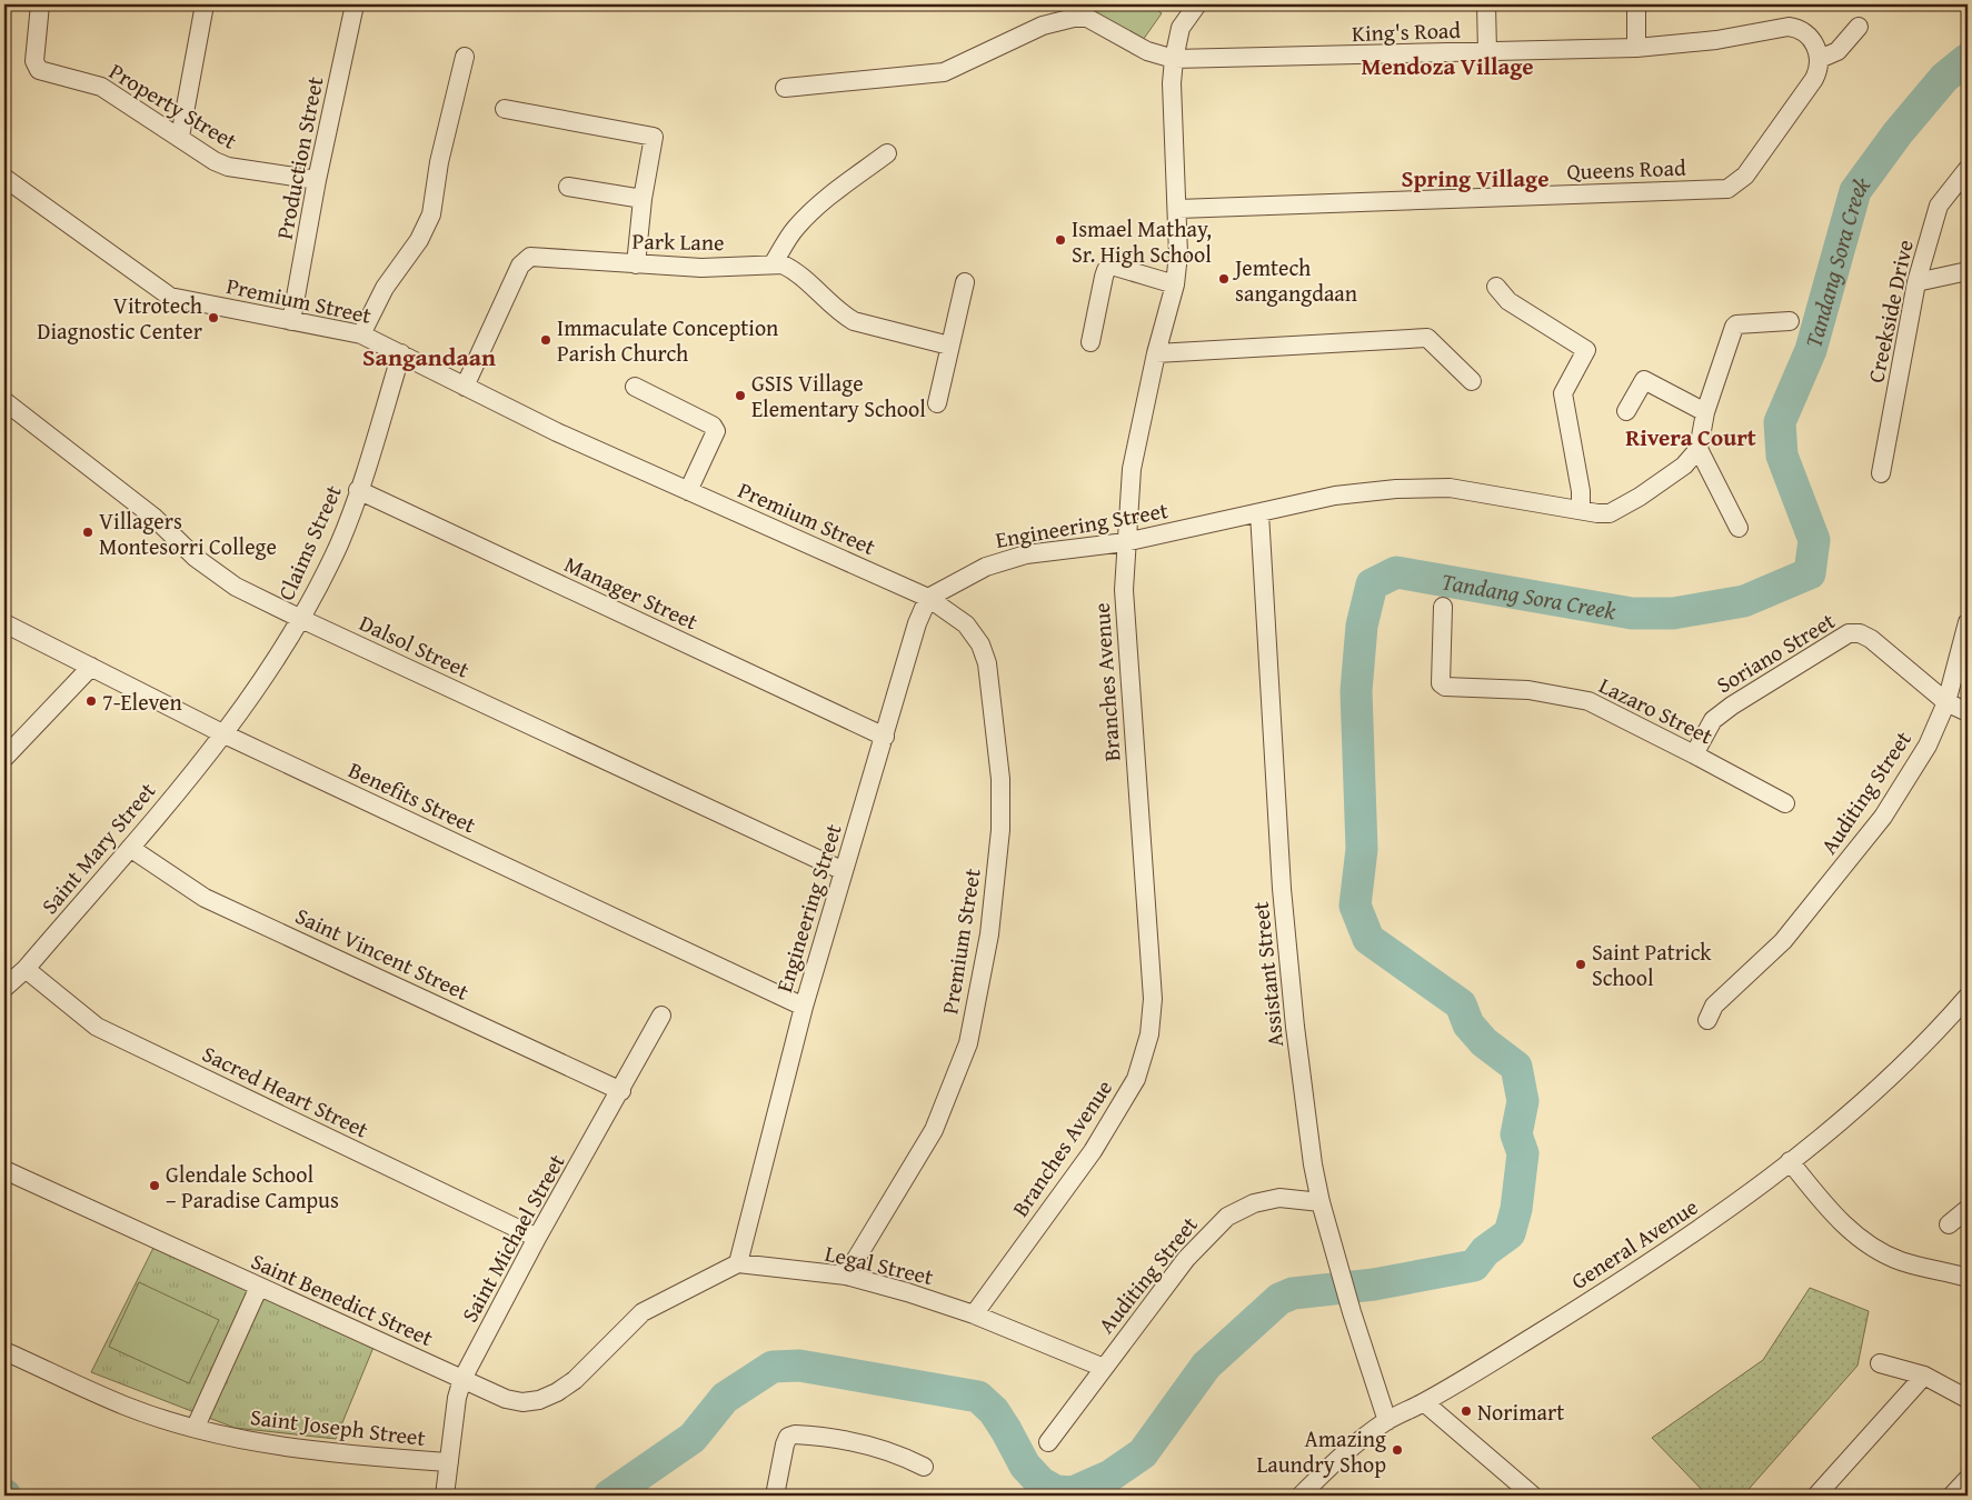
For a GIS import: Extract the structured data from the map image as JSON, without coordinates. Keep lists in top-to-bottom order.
{
  "streets": {
    "street": [
      "King's Road",
      "Property Street",
      "Production Street",
      "Queens Road",
      "Park Lane",
      "Premium Street",
      "Creekside Drive",
      "Engineering Street",
      "Claims Street",
      "Manager Street",
      "Dalsol Street",
      "Soriano Street",
      "Branches Avenue",
      "Lazaro Street",
      "Auditing Street",
      "Benefits Street",
      "Saint Mary Street",
      "Saint Vincent Street",
      "Assistant Street",
      "Sacred Heart Street",
      "Saint Michael Street",
      "General Avenue",
      "Legal Street",
      "Saint Benedict Street",
      "Saint Joseph Street"
    ]
  },
  "crossings": [
    ["King's Road", "Queens Road"],
    ["King's Road", "Branches Avenue"],
    ["Property Street", "Production Street"],
    ["Production Street", "Premium Street"],
    ["Queens Road", "Branches Avenue"],
    ["Park Lane", "Premium Street"],
    ["Premium Street", "Engineering Street"],
    ["Premium Street", "Claims Street"],
    ["Premium Street", "Legal Street"],
    ["Engineering Street", "Manager Street"],
    ["Engineering Street", "Dalsol Street"],
    ["Engineering Street", "Branches Avenue"],
    ["Engineering Street", "Benefits Street"],
    ["Engineering Street", "Assistant Street"],
    ["Engineering Street", "Legal Street"],
    ["Engineering Street", "Saint Benedict Street"],
    ["Claims Street", "Manager Street"],
    ["Claims Street", "Dalsol Street"],
    ["Claims Street", "Benefits Street"],
    ["Claims Street", "Saint Mary Street"],
    ["Soriano Street", "Lazaro Street"],
    ["Soriano Street", "Auditing Street"],
    ["Branches Avenue", "Legal Street"],
    ["Auditing Street", "Assistant Street"],
    ["Auditing Street", "Legal Street"],
    ["Benefits Street", "Saint Mary Street"],
    ["Saint Mary Street", "Saint Vincent Street"],
    ["Saint Mary Street", "Sacred Heart Street"],
    ["Saint Vincent Street", "Saint Michael Street"],
    ["Assistant Street", "General Avenue"],
    ["Sacred Heart Street", "Saint Michael Street"],
    ["Saint Michael Street", "Saint Benedict Street"],
    ["Saint Michael Street", "Saint Joseph Street"],
    ["Legal Street", "Saint Benedict Street"]
  ],
  "districts": [
    "Mendoza Village",
    "Spring Village",
    "Sangandaan",
    "Rivera Court"
  ],
  "water": ["Tandang Sora Creek"],
  "places": [
    "Ismael Mathay, Sr. High School",
    "Jemtech sangangdaan",
    "Vitrotech Diagnostic Center",
    "Immaculate Conception Parish Church",
    "GSIS Village Elementary School",
    "Villagers Montesorri College",
    "7-Eleven",
    "Saint Patrick School",
    "Glendale School – Paradise Campus",
    "Norimart",
    "Amazing Laundry Shop"
  ]
}
